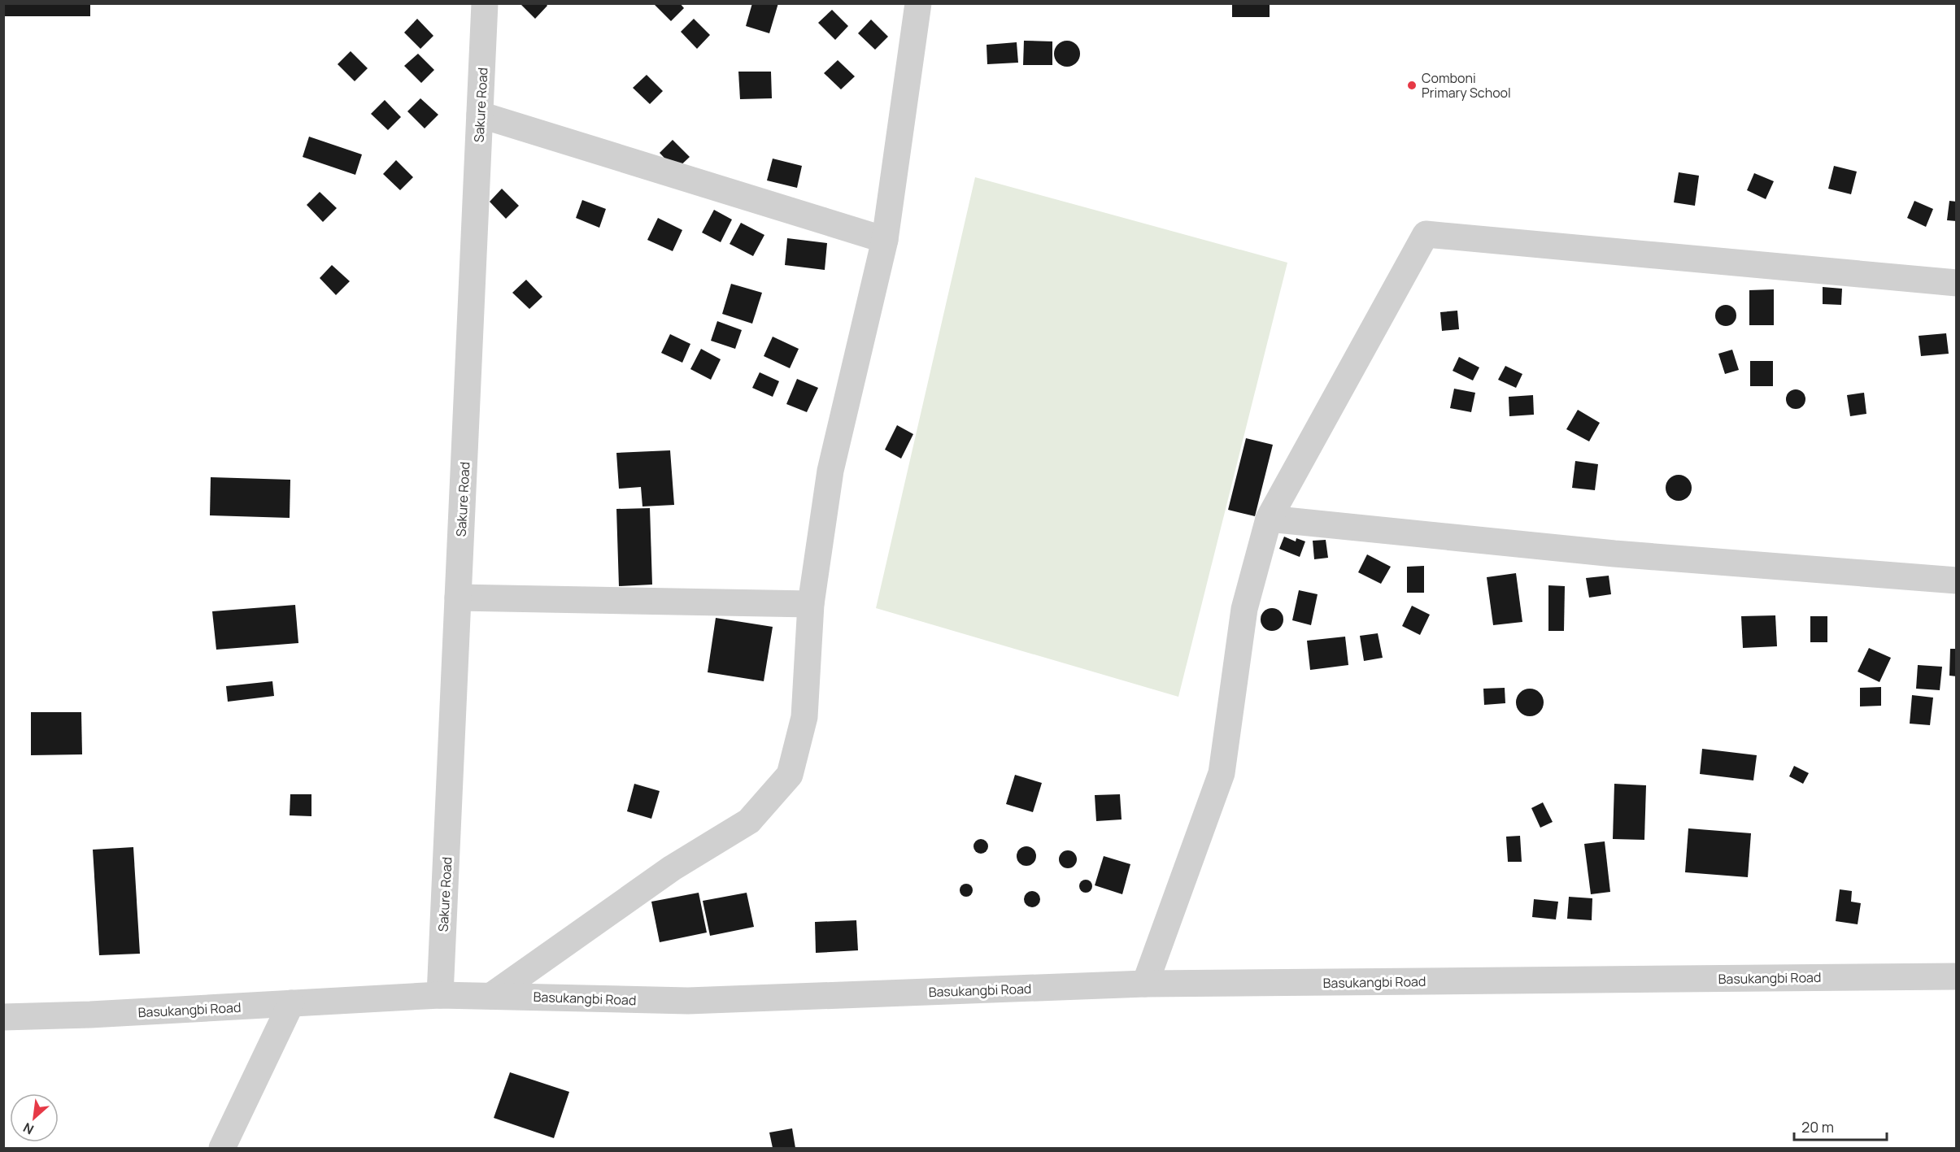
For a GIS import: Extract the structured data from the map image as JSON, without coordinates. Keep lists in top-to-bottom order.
{
  "streets": {
    "street": ["Sakure Road", "Basukangbi Road"]
  },
  "crossings": [
    ["Sakure Road", "Basukangbi Road"]
  ],
  "places": ["Comboni Primary School"],
  "scale_bar": "20 m",
  "north": "bottom left"
}
